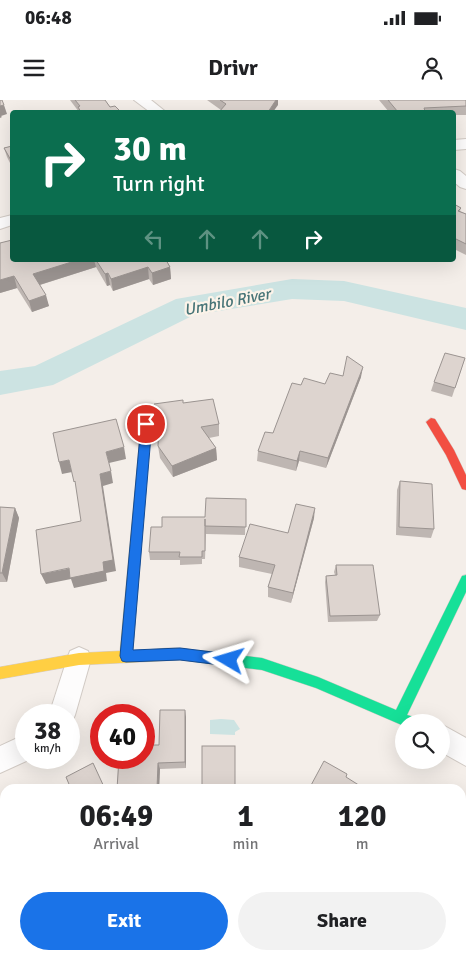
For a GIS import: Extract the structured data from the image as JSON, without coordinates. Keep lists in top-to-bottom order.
{
  "water": ["Umbilo River"],
  "page": {
    "status": "06:48",
    "header": "Drivr",
    "turn": ["30 m", "Turn right"],
    "speed": "38 km/h",
    "limit": "40",
    "eta": [
      "06:49",
      "Arrival",
      "1",
      "min",
      "120",
      "m"
    ],
    "buttons": ["Exit", "Share"]
  }
}
